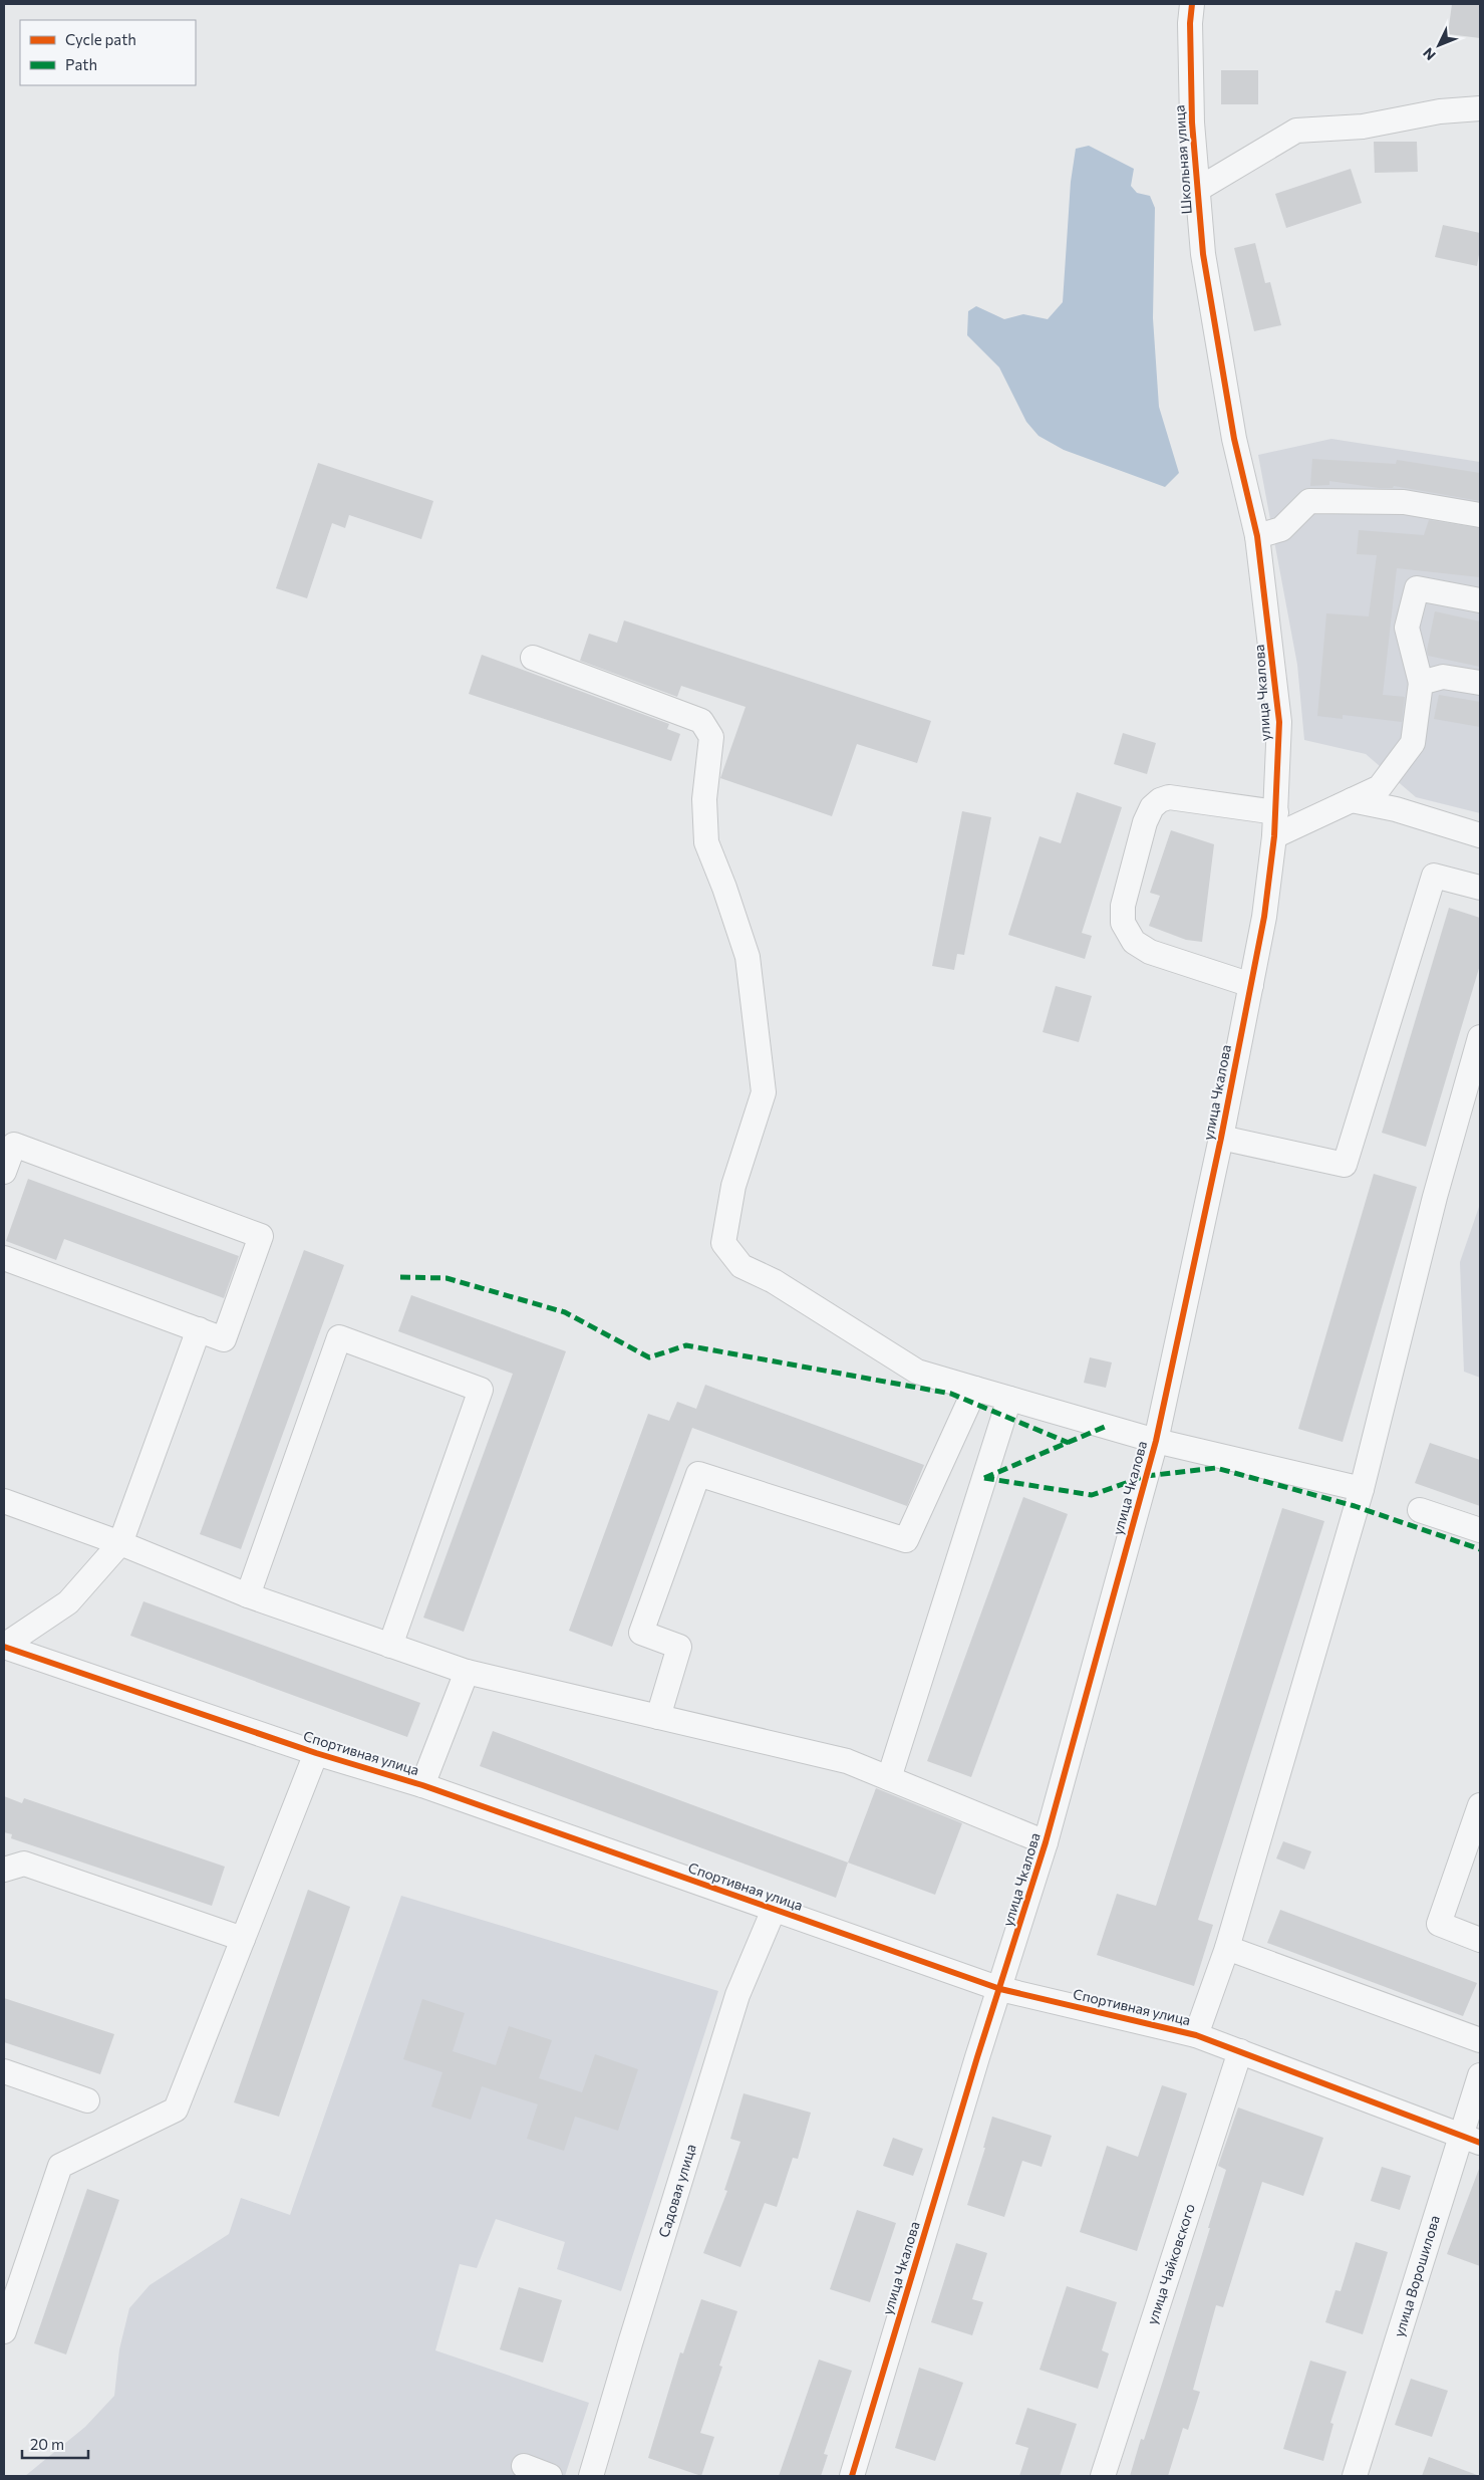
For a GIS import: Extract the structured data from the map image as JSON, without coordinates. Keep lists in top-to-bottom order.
{
  "streets": {
    "street": [
      "Школьная улица",
      "улица Чкалова",
      "Спортивная улица",
      "Садовая улица",
      "улица Чайковского",
      "улица Ворошилова"
    ]
  },
  "crossings": [
    ["Школьная улица", "улица Чкалова"],
    ["улица Чкалова", "Спортивная улица"],
    ["Спортивная улица", "Садовая улица"],
    ["Спортивная улица", "улица Чайковского"],
    ["Спортивная улица", "улица Ворошилова"]
  ],
  "legend": ["Cycle path", "Path"],
  "scale_bar": "20 m",
  "north": "bottom left"
}
